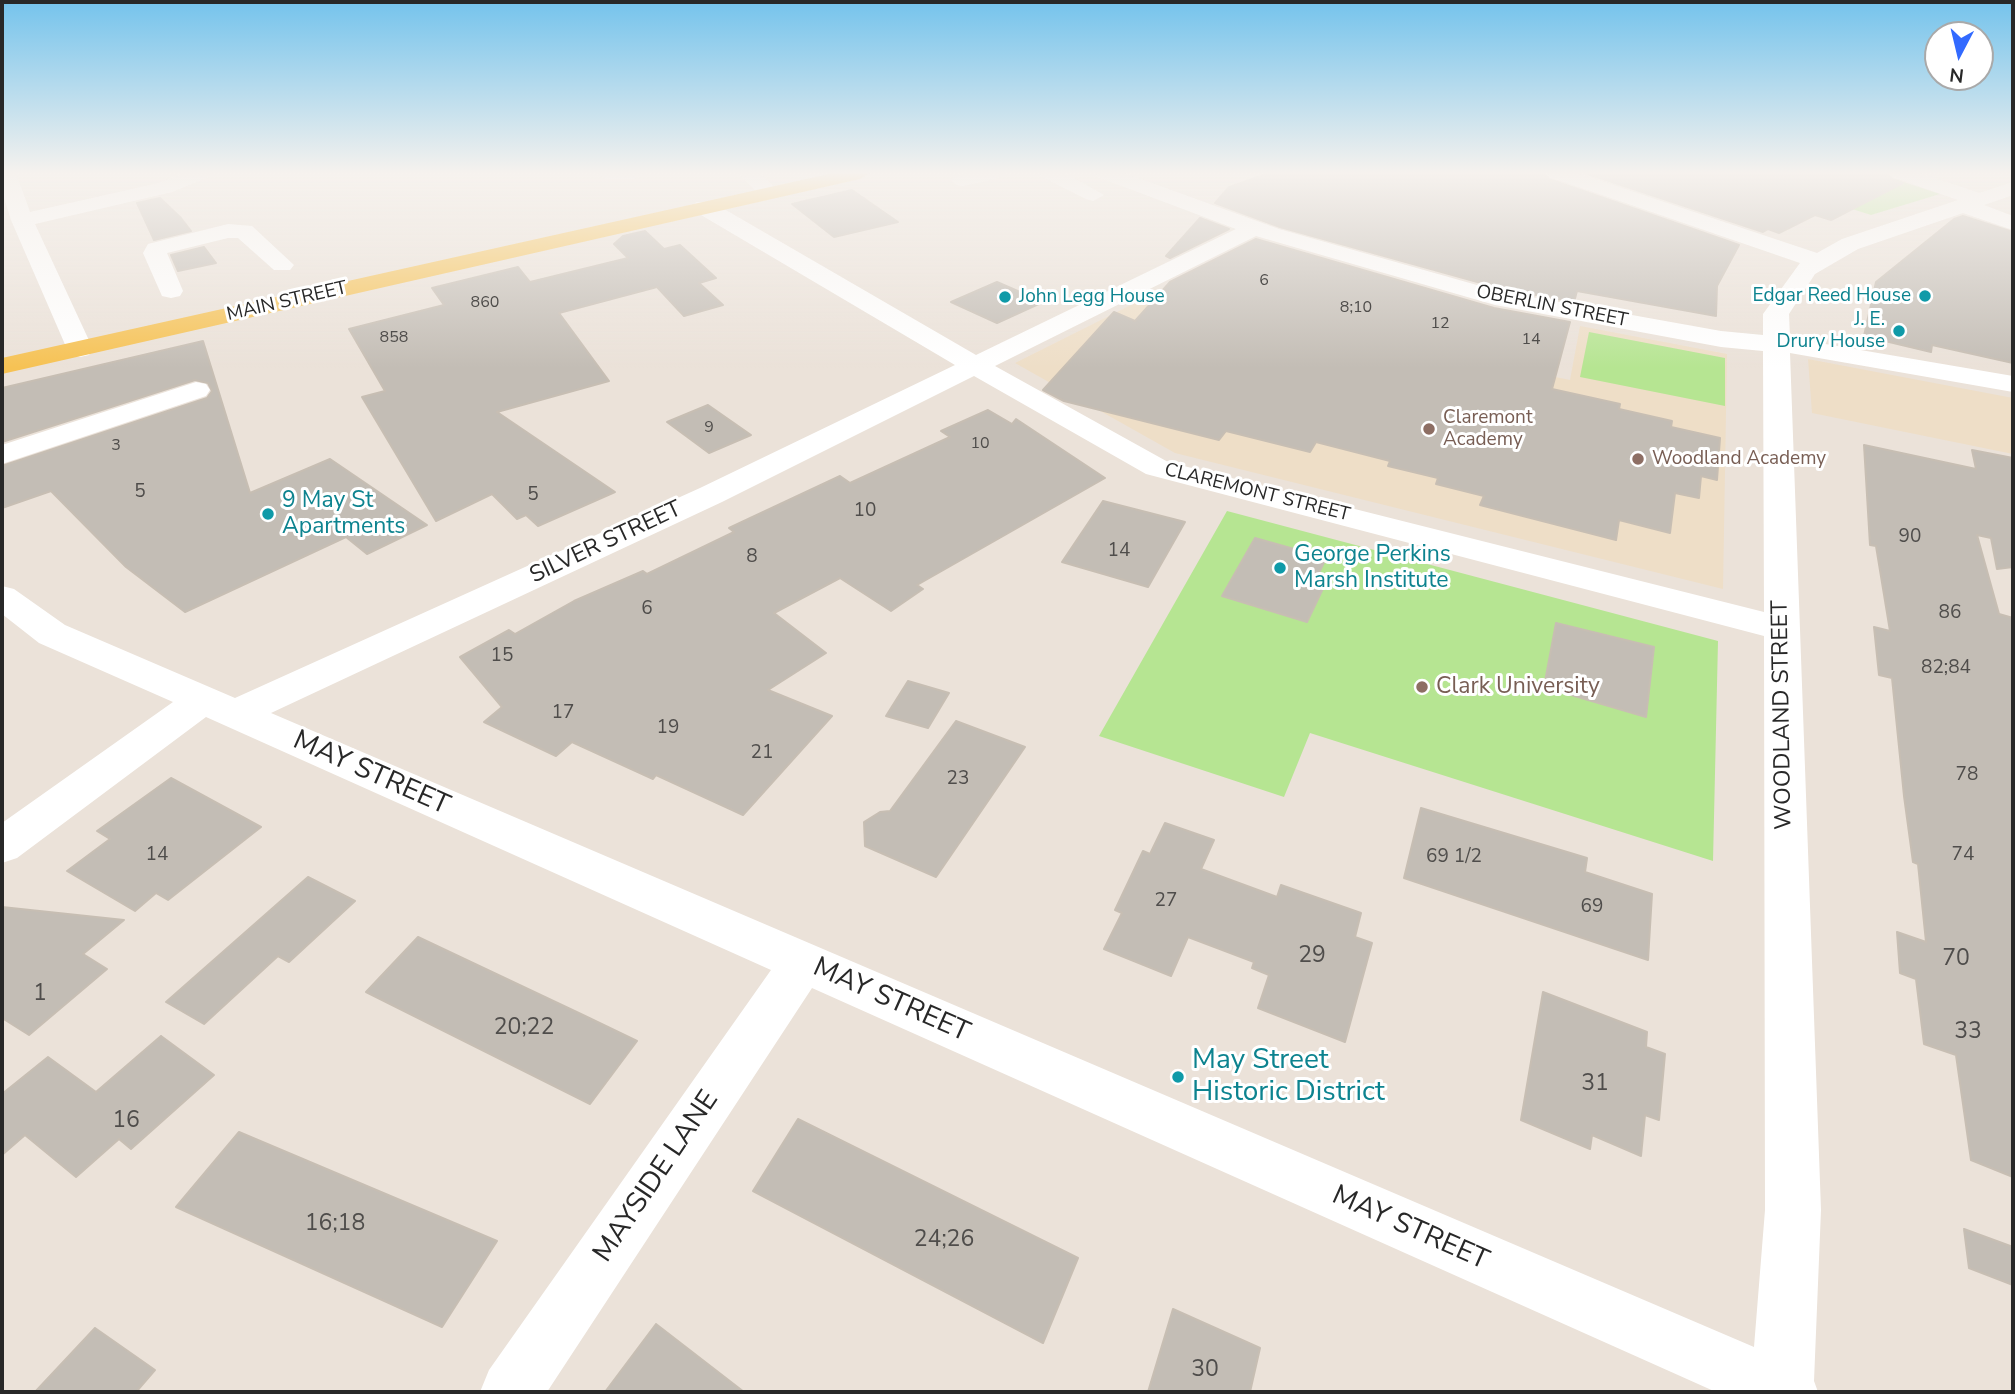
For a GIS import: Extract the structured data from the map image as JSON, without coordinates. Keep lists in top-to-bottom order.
{
  "streets": {
    "main road": ["MAIN STREET"],
    "street": [
      "OBERLIN STREET",
      "CLAREMONT STREET",
      "SILVER STREET",
      "WOODLAND STREET",
      "MAY STREET",
      "MAYSIDE LANE"
    ]
  },
  "crossings": [
    ["OBERLIN STREET", "WOODLAND STREET"],
    ["CLAREMONT STREET", "SILVER STREET"],
    ["CLAREMONT STREET", "WOODLAND STREET"],
    ["SILVER STREET", "MAY STREET"],
    ["WOODLAND STREET", "MAY STREET"],
    ["MAY STREET", "MAYSIDE LANE"]
  ],
  "places": [
    "Edgar Reed House",
    "John Legg House",
    "J. E. Drury House",
    "Claremont Academy",
    "Woodland Academy",
    "9 May St Apartments",
    "George Perkins Marsh Institute",
    "Clark University",
    "May Street Historic District"
  ],
  "house_numbers": [
    "6",
    "860",
    "8;10",
    "12",
    "858",
    "14",
    "9",
    "10",
    "3",
    "5",
    "5",
    "10",
    "90",
    "14",
    "8",
    "6",
    "86",
    "15",
    "82;84",
    "17",
    "19",
    "21",
    "78",
    "23",
    "14",
    "74",
    "69 1/2",
    "27",
    "69",
    "29",
    "70",
    "1",
    "20;22",
    "33",
    "31",
    "16",
    "16;18",
    "24;26",
    "30"
  ],
  "north": "bottom"
}
